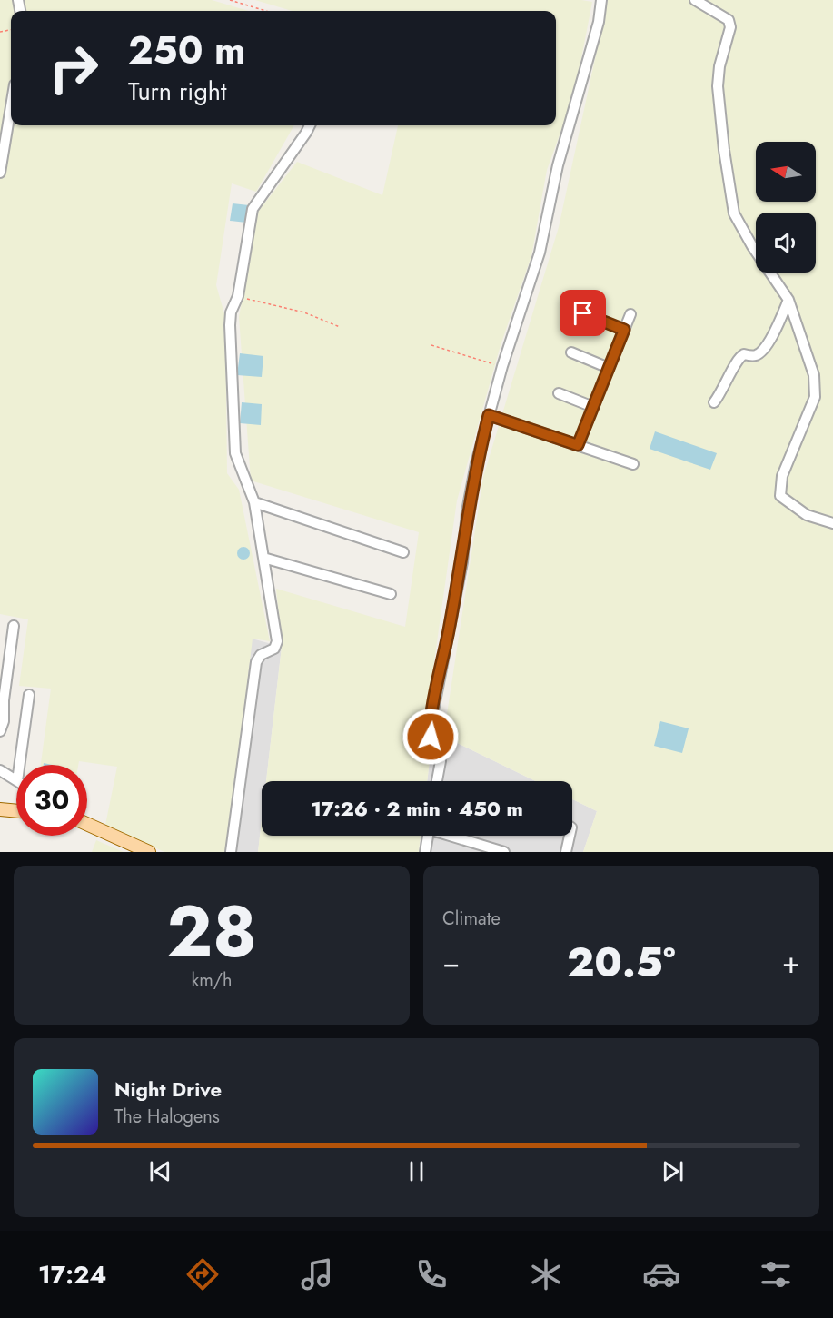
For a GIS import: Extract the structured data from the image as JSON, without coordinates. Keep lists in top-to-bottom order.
{
  "north": "left",
  "page": {
    "turn": ["250 m", "Turn right"],
    "limit": "30",
    "trip": "17:26 · 2 min · 450 m",
    "tile": [
      ["28", "km/h"],
      "Climate"
    ],
    "heat": ["−", "20.5°", "+"],
    "song": ["Night Drive", "The Halogens"],
    "tabs": "17:24"
  }
}
